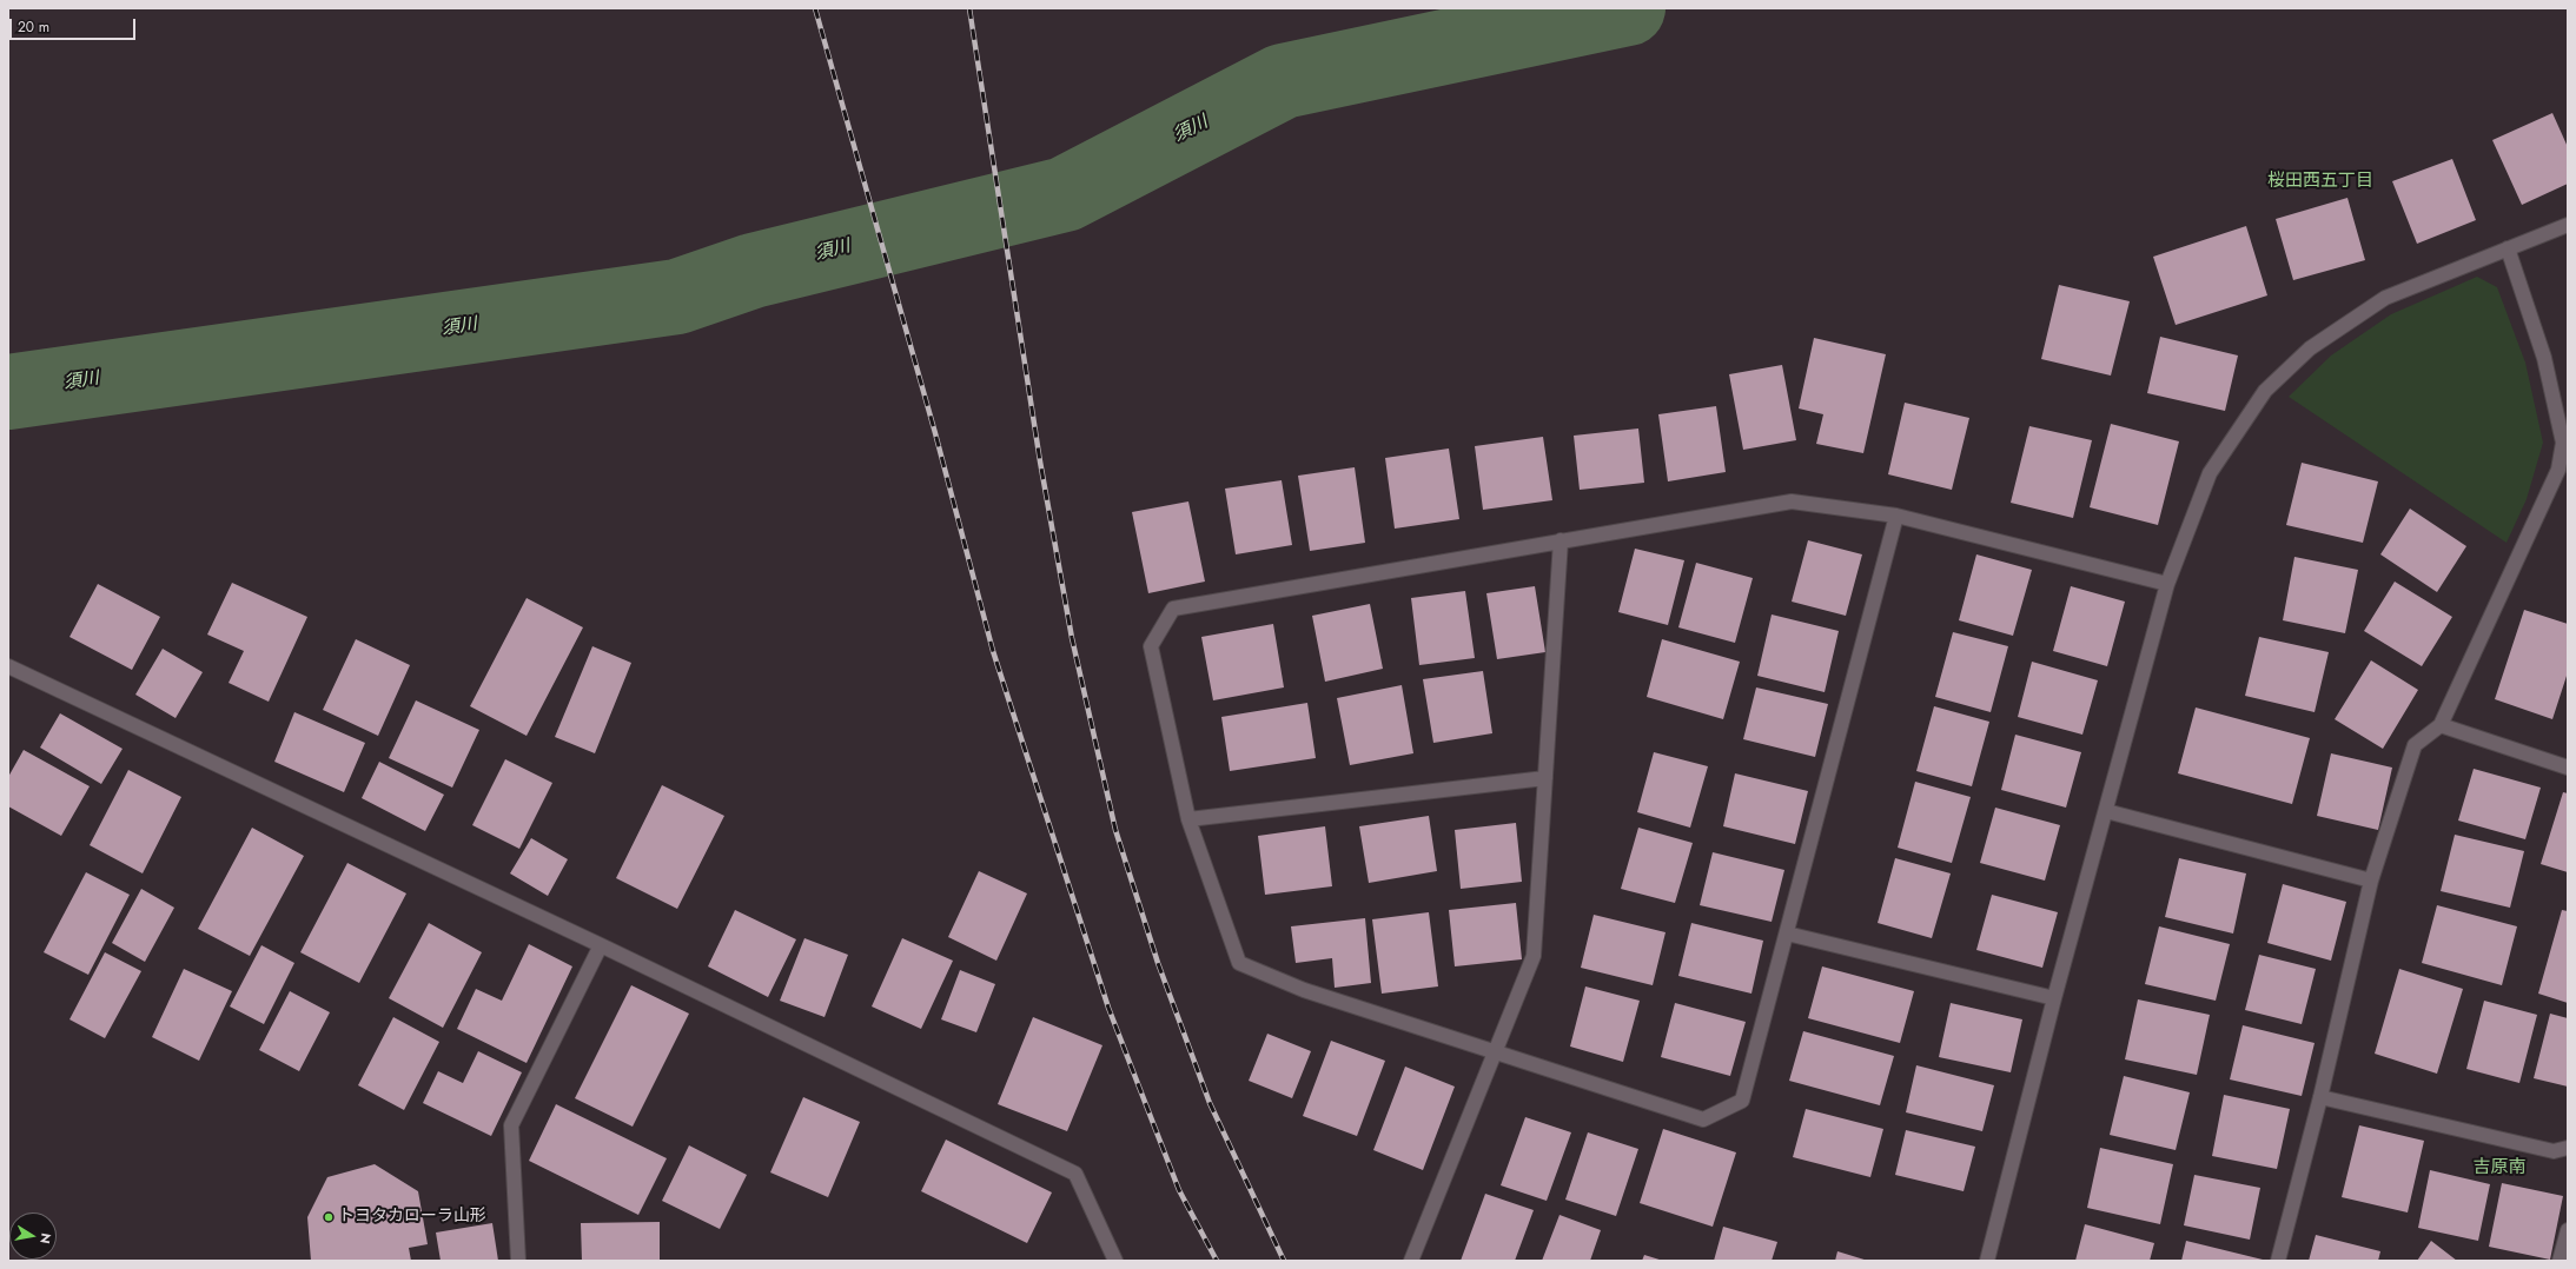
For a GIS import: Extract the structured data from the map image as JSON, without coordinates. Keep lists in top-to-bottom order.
{
  "districts": ["桜田西五丁目", "吉原南"],
  "water": ["須川"],
  "places": ["トヨタカローラ山形"],
  "scale_bar": "20 m",
  "north": "right"
}
